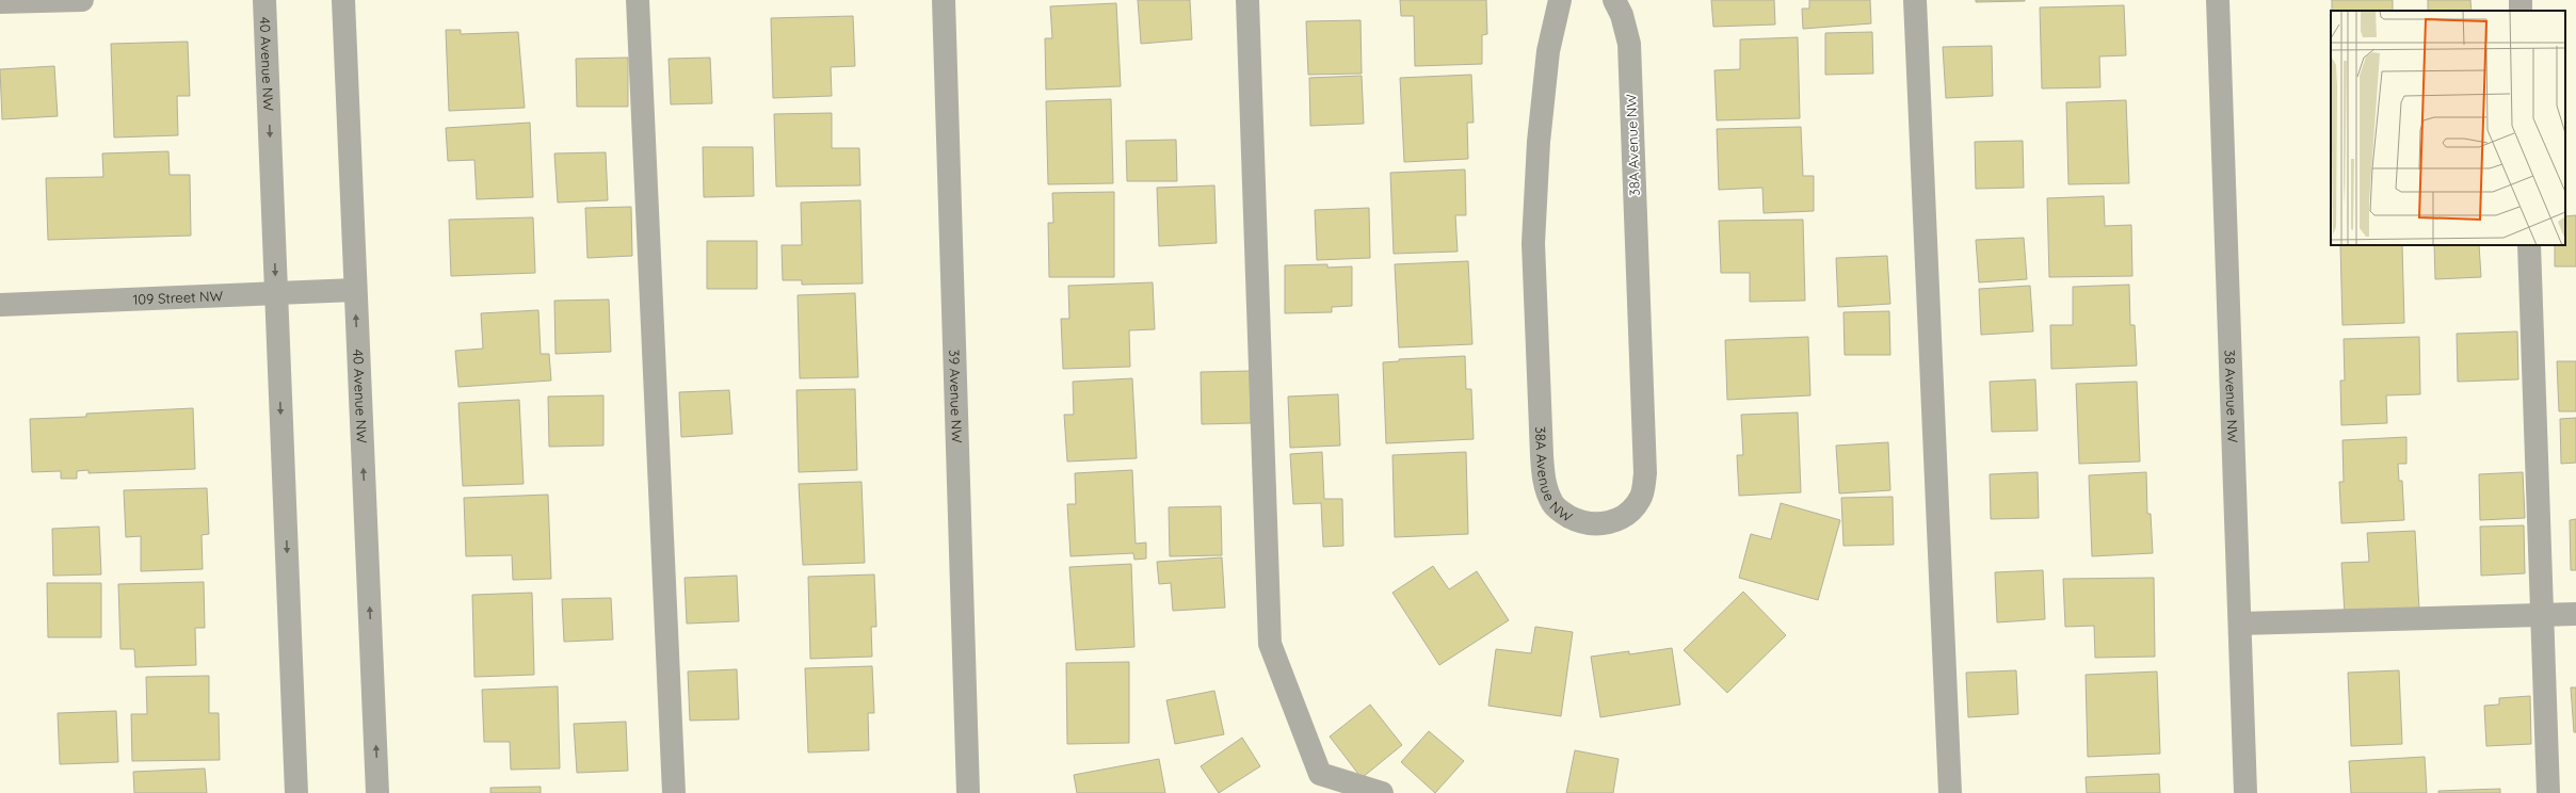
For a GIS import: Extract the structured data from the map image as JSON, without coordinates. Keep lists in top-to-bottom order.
{
  "streets": {
    "street": [
      "40 Avenue NW",
      "38A Avenue NW",
      "109 Street NW",
      "39 Avenue NW",
      "38 Avenue NW"
    ]
  },
  "crossings": [
    ["40 Avenue NW", "109 Street NW"]
  ]
}
